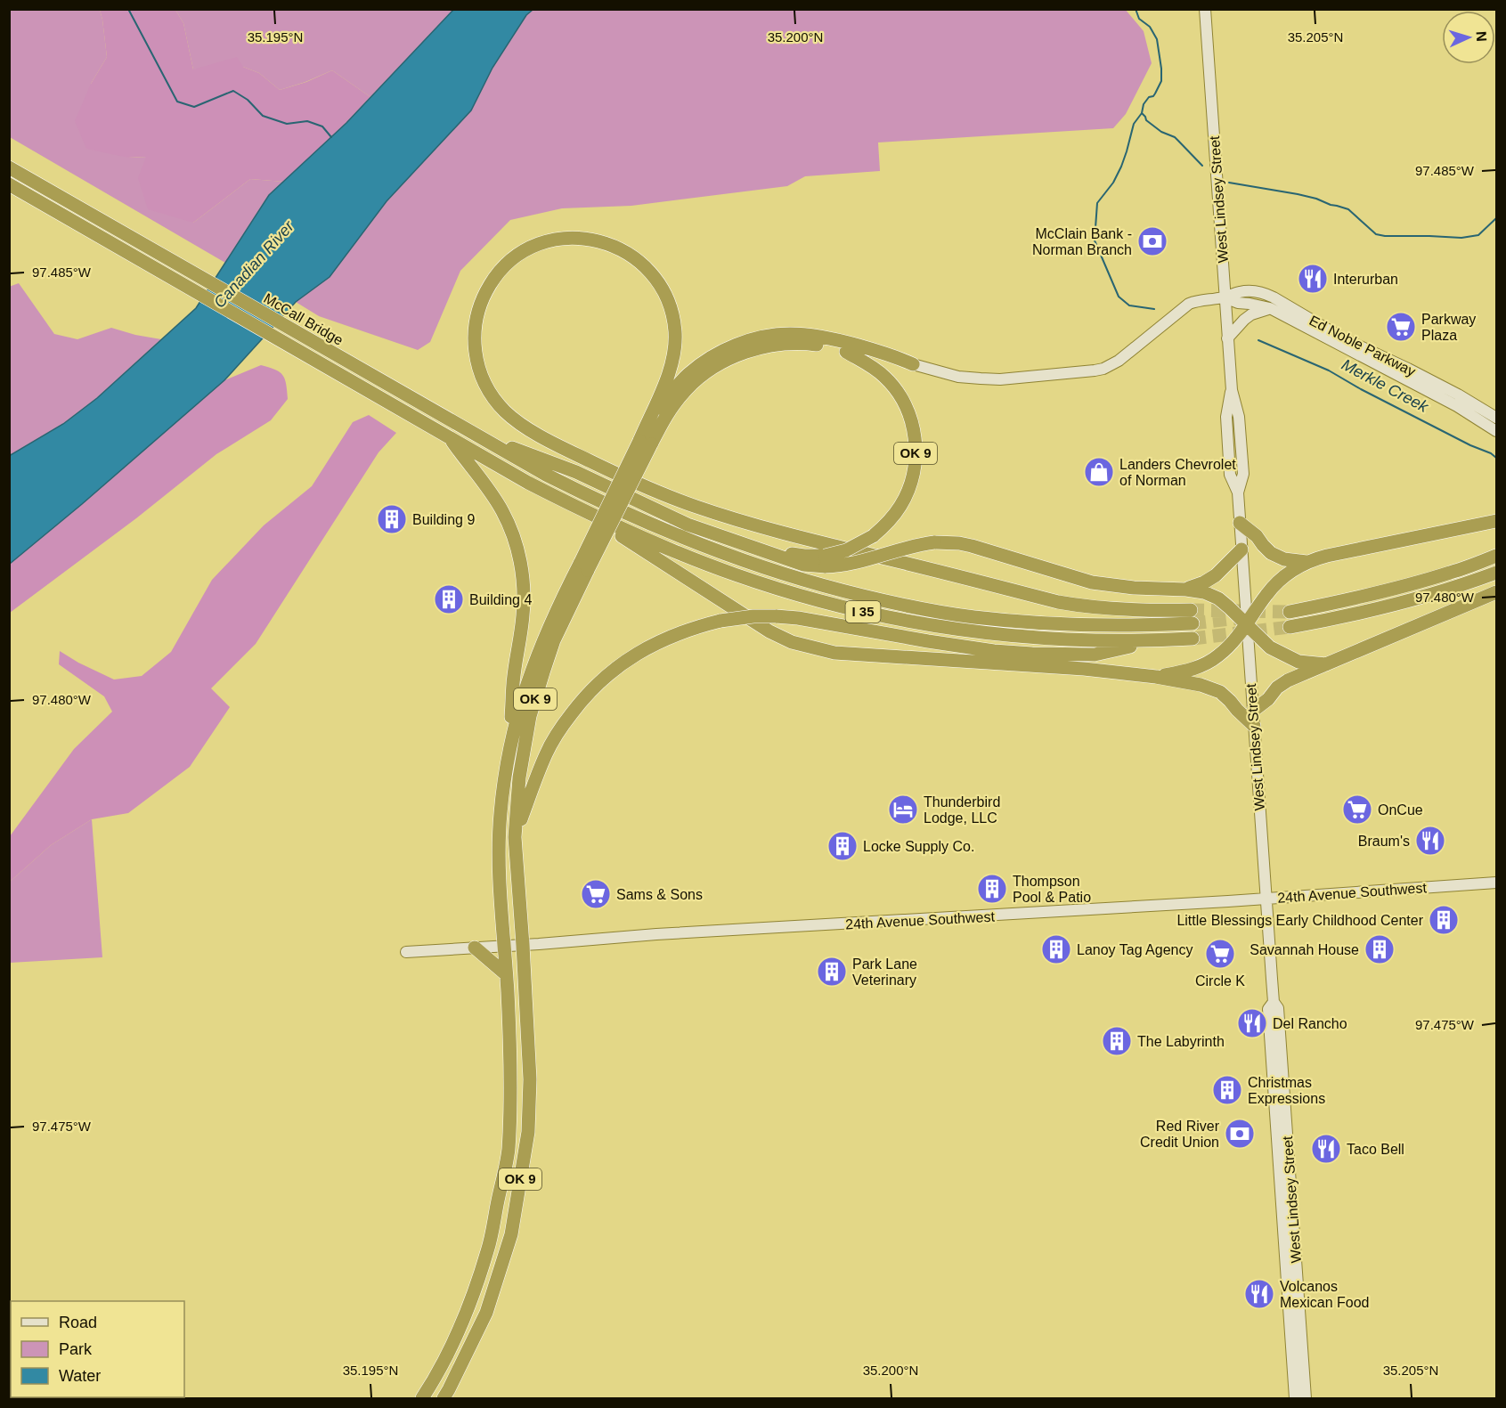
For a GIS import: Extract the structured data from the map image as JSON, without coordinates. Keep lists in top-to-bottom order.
{
  "streets": {
    "highway": ["McCall Bridge", "OK 9", "I 35"],
    "main road": ["West Lindsey Street", "Ed Noble Parkway", "24th Avenue Southwest"]
  },
  "crossings": [
    ["West Lindsey Street", "Ed Noble Parkway"],
    ["West Lindsey Street", "24th Avenue Southwest"],
    ["McCall Bridge", "OK 9"],
    ["McCall Bridge", "I 35"],
    ["OK 9", "I 35"],
    ["OK 9", "24th Avenue Southwest"]
  ],
  "water": ["Canadian River", "Merkle Creek"],
  "places": {
    "bank": ["McClain Bank - Norman Branch", "Red River Credit Union"],
    "restaurant": [
      "Interurban",
      "Braum's",
      "Del Rancho",
      "Taco Bell",
      "Volcanos Mexican Food"
    ],
    "supermarket": [
      "Parkway Plaza",
      "OnCue",
      "Sams & Sons",
      "Circle K"
    ],
    "shop": ["Landers Chevrolet of Norman"],
    "building": [
      "Building 9",
      "Building 4",
      "Locke Supply Co.",
      "Thompson Pool & Patio",
      "Little Blessings Early Childhood Center",
      "Lanoy Tag Agency",
      "Savannah House",
      "Park Lane Veterinary",
      "The Labyrinth",
      "Christmas Expressions"
    ],
    "hotel": ["Thunderbird Lodge, LLC"]
  },
  "legend": ["Road", "Park", "Water"],
  "north": "right",
  "coordinates": [
    "35.195°N",
    "35.200°N",
    "35.205°N",
    "97.485°W",
    "97.480°W",
    "97.475°W"
  ]
}
